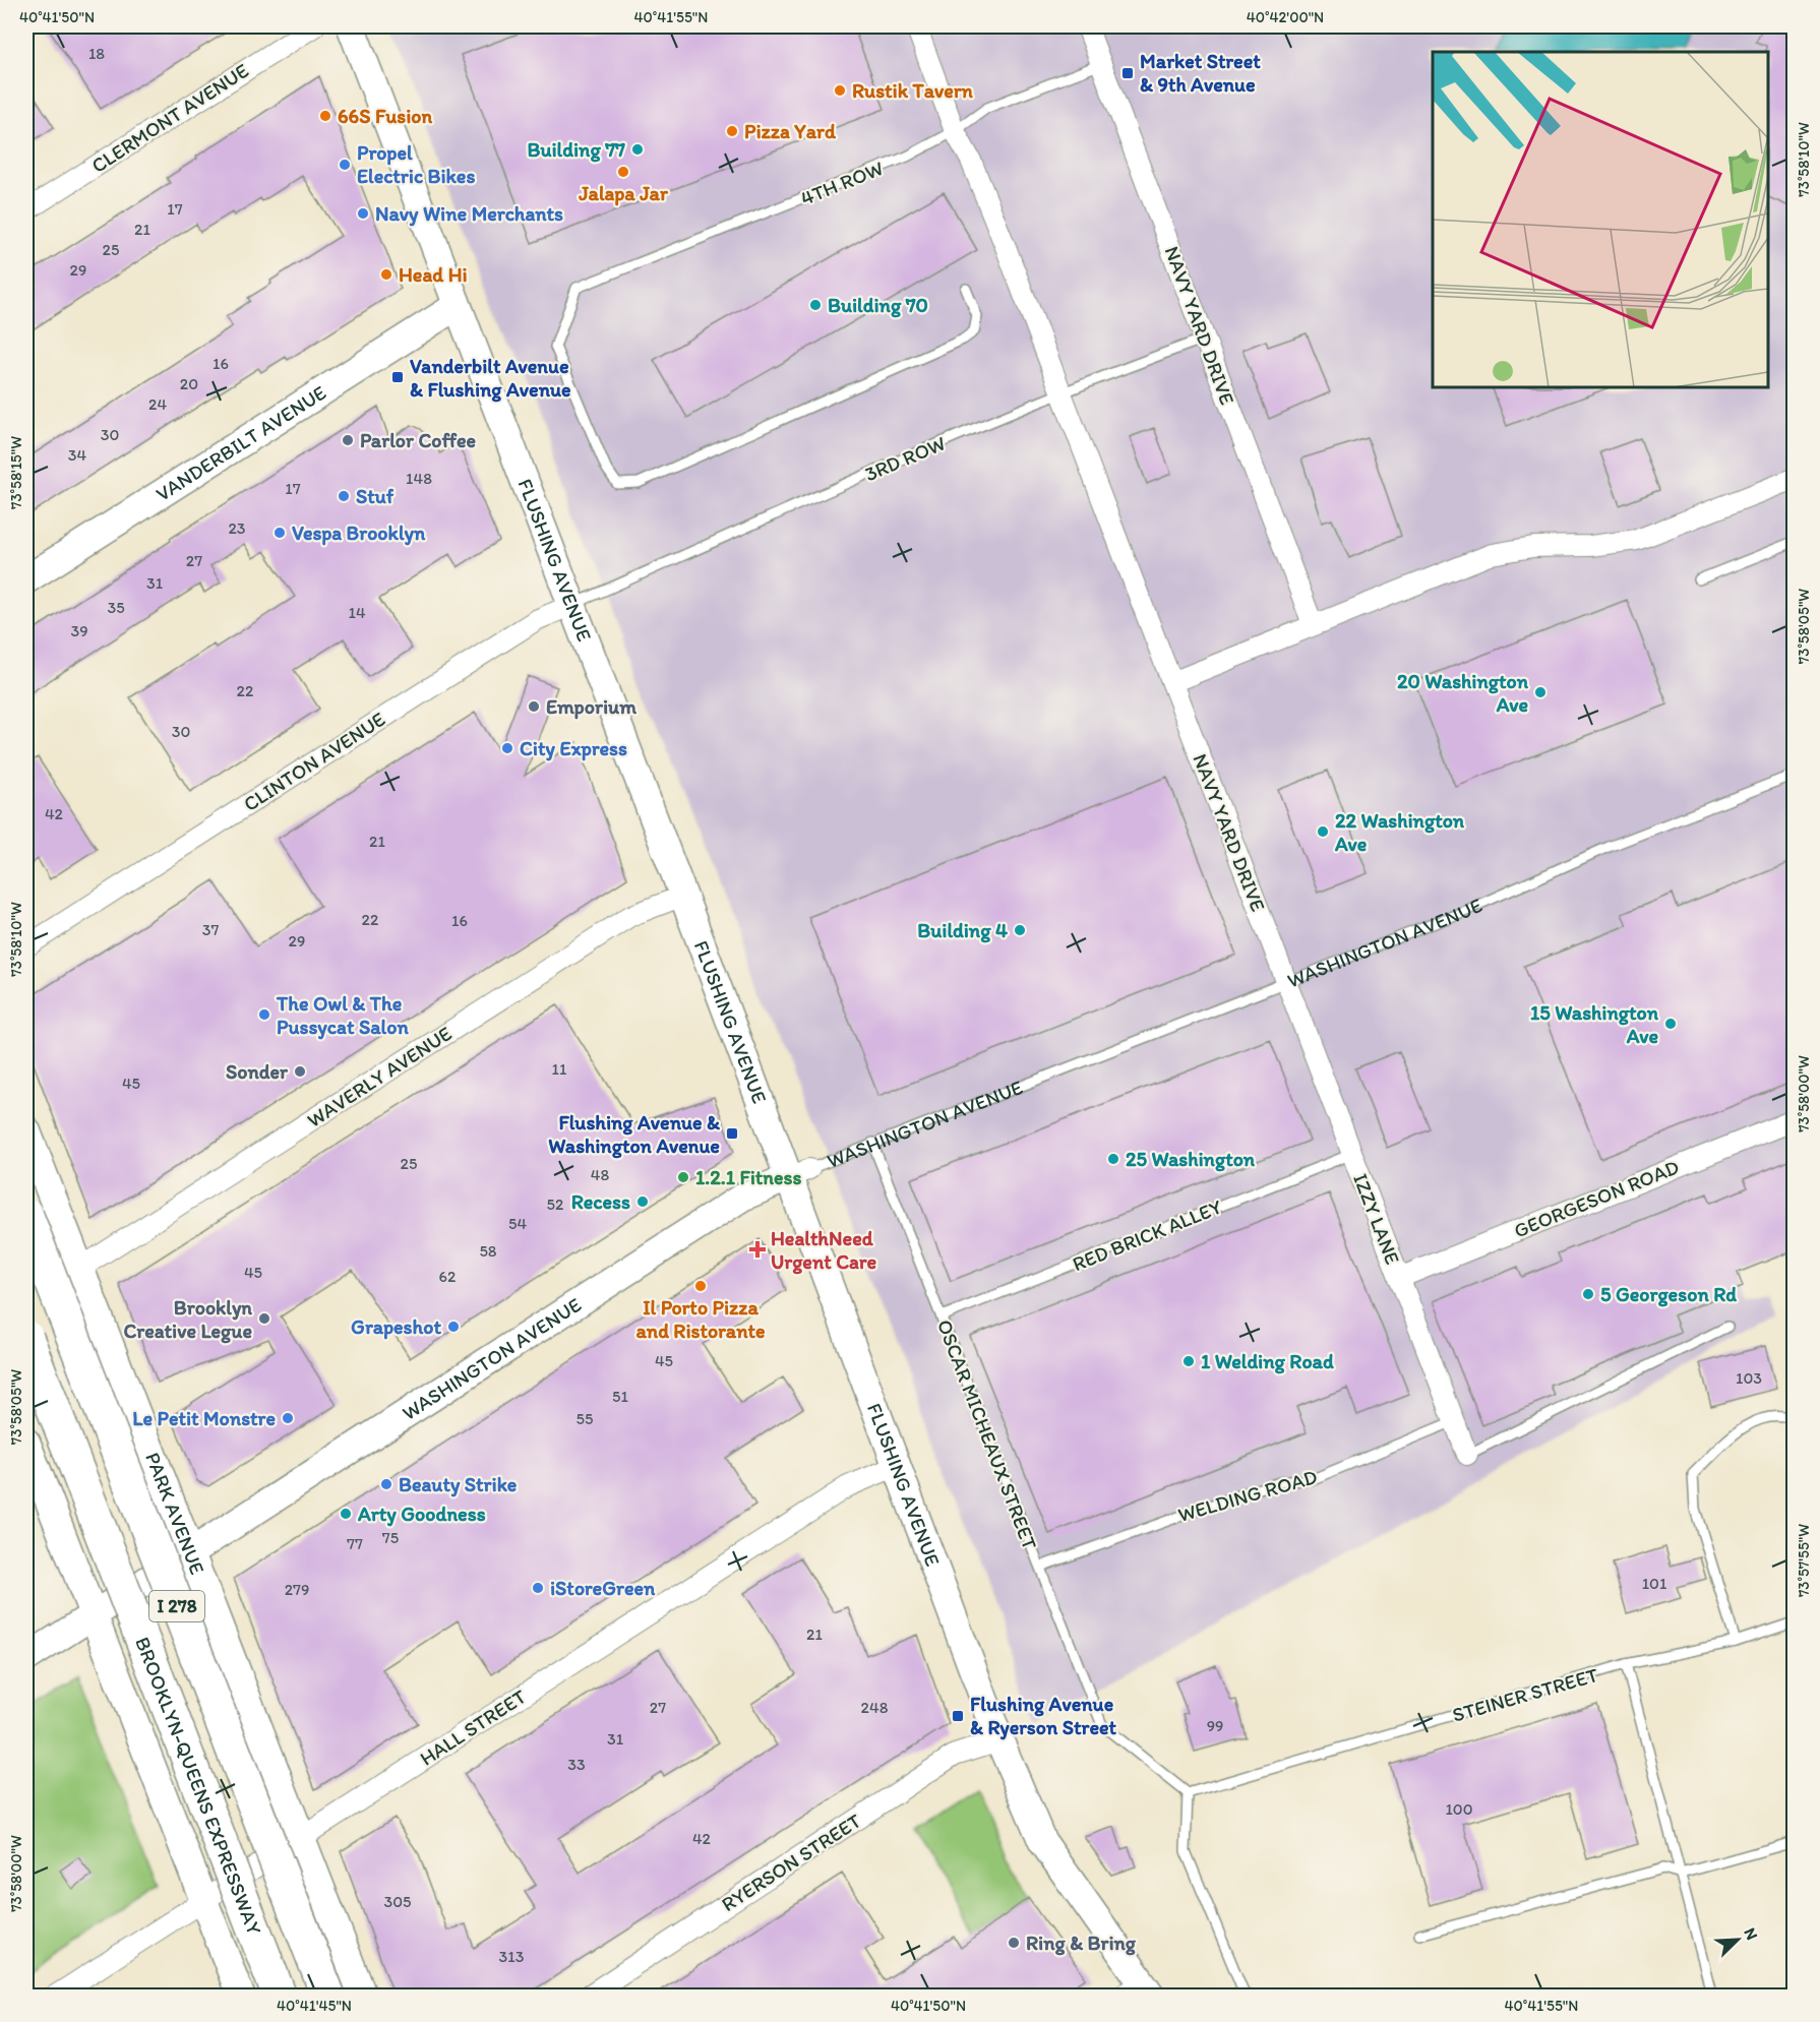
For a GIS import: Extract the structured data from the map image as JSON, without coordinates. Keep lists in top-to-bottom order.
{
  "streets": {
    "highway": ["I 278", "BROOKLYN-QUEENS EXPRESSWAY"],
    "main road": [
      "VANDERBILT AVENUE",
      "FLUSHING AVENUE",
      "WASHINGTON AVENUE",
      "PARK AVENUE"
    ],
    "street": [
      "CLERMONT AVENUE",
      "NAVY YARD DRIVE",
      "CLINTON AVENUE",
      "WAVERLY AVENUE",
      "GEORGESON ROAD",
      "IZZY LANE",
      "HALL STREET",
      "RYERSON STREET"
    ],
    "lane": [
      "4TH ROW",
      "3RD ROW",
      "RED BRICK ALLEY",
      "OSCAR MICHEAUX STREET",
      "WELDING ROAD",
      "STEINER STREET"
    ]
  },
  "crossings": [
    ["4TH ROW", "NAVY YARD DRIVE"],
    ["NAVY YARD DRIVE", "3RD ROW"],
    ["NAVY YARD DRIVE", "WASHINGTON AVENUE"],
    ["NAVY YARD DRIVE", "IZZY LANE"],
    ["VANDERBILT AVENUE", "FLUSHING AVENUE"],
    ["3RD ROW", "CLINTON AVENUE"],
    ["FLUSHING AVENUE", "CLINTON AVENUE"],
    ["FLUSHING AVENUE", "WASHINGTON AVENUE"],
    ["FLUSHING AVENUE", "WAVERLY AVENUE"],
    ["FLUSHING AVENUE", "HALL STREET"],
    ["FLUSHING AVENUE", "RYERSON STREET"],
    ["WASHINGTON AVENUE", "IZZY LANE"],
    ["WASHINGTON AVENUE", "OSCAR MICHEAUX STREET"],
    ["WASHINGTON AVENUE", "PARK AVENUE"],
    ["WAVERLY AVENUE", "PARK AVENUE"],
    ["GEORGESON ROAD", "IZZY LANE"],
    ["IZZY LANE", "RED BRICK ALLEY"],
    ["IZZY LANE", "WELDING ROAD"],
    ["RED BRICK ALLEY", "OSCAR MICHEAUX STREET"],
    ["OSCAR MICHEAUX STREET", "WELDING ROAD"],
    ["OSCAR MICHEAUX STREET", "STEINER STREET"],
    ["PARK AVENUE", "HALL STREET"]
  ],
  "places": {
    "transit": [
      "Market Street & 9th Avenue",
      "Vanderbilt Avenue & Flushing Avenue",
      "Flushing Avenue & Washington Avenue",
      "Flushing Avenue & Ryerson Street"
    ],
    "other": [
      "Rustik Tavern",
      "66S Fusion",
      "Pizza Yard",
      "Building 77",
      "Propel Electric Bikes",
      "Jalapa Jar",
      "Navy Wine Merchants",
      "Head Hi",
      "Building 70",
      "Parlor Coffee",
      "Stuf",
      "Vespa Brooklyn",
      "20 Washington Ave",
      "Emporium",
      "City Express",
      "22 Washington Ave",
      "Building 4",
      "The Owl & The Pussycat Salon",
      "15 Washington Ave",
      "Sonder",
      "25 Washington",
      "1.2.1 Fitness",
      "Recess",
      "Il Porto Pizza and Ristorante",
      "5 Georgeson Rd",
      "Brooklyn Creative Legue",
      "Grapeshot",
      "1 Welding Road",
      "Le Petit Monstre",
      "Beauty Strike",
      "Arty Goodness",
      "iStoreGreen",
      "Ring & Bring"
    ],
    "health": ["HealthNeed Urgent Care"]
  },
  "house_numbers": [
    "18",
    "17",
    "21",
    "25",
    "29",
    "16",
    "20",
    "24",
    "30",
    "34",
    "148",
    "17",
    "23",
    "27",
    "31",
    "35",
    "14",
    "39",
    "22",
    "30",
    "42",
    "21",
    "22",
    "16",
    "37",
    "29",
    "11",
    "45",
    "25",
    "48",
    "52",
    "54",
    "58",
    "45",
    "62",
    "45",
    "103",
    "51",
    "55",
    "75",
    "77",
    "101",
    "279",
    "21",
    "27",
    "248",
    "99",
    "31",
    "33",
    "100",
    "42",
    "305",
    "313"
  ],
  "north": "top right",
  "coordinates": [
    "40°41'50\"N",
    "40°41'55\"N",
    "40°42'00\"N",
    "73°58'10\"W",
    "73°58'15\"W",
    "73°58'05\"W",
    "73°58'00\"W",
    "73°57'55\"W",
    "40°41'45\"N"
  ]
}
